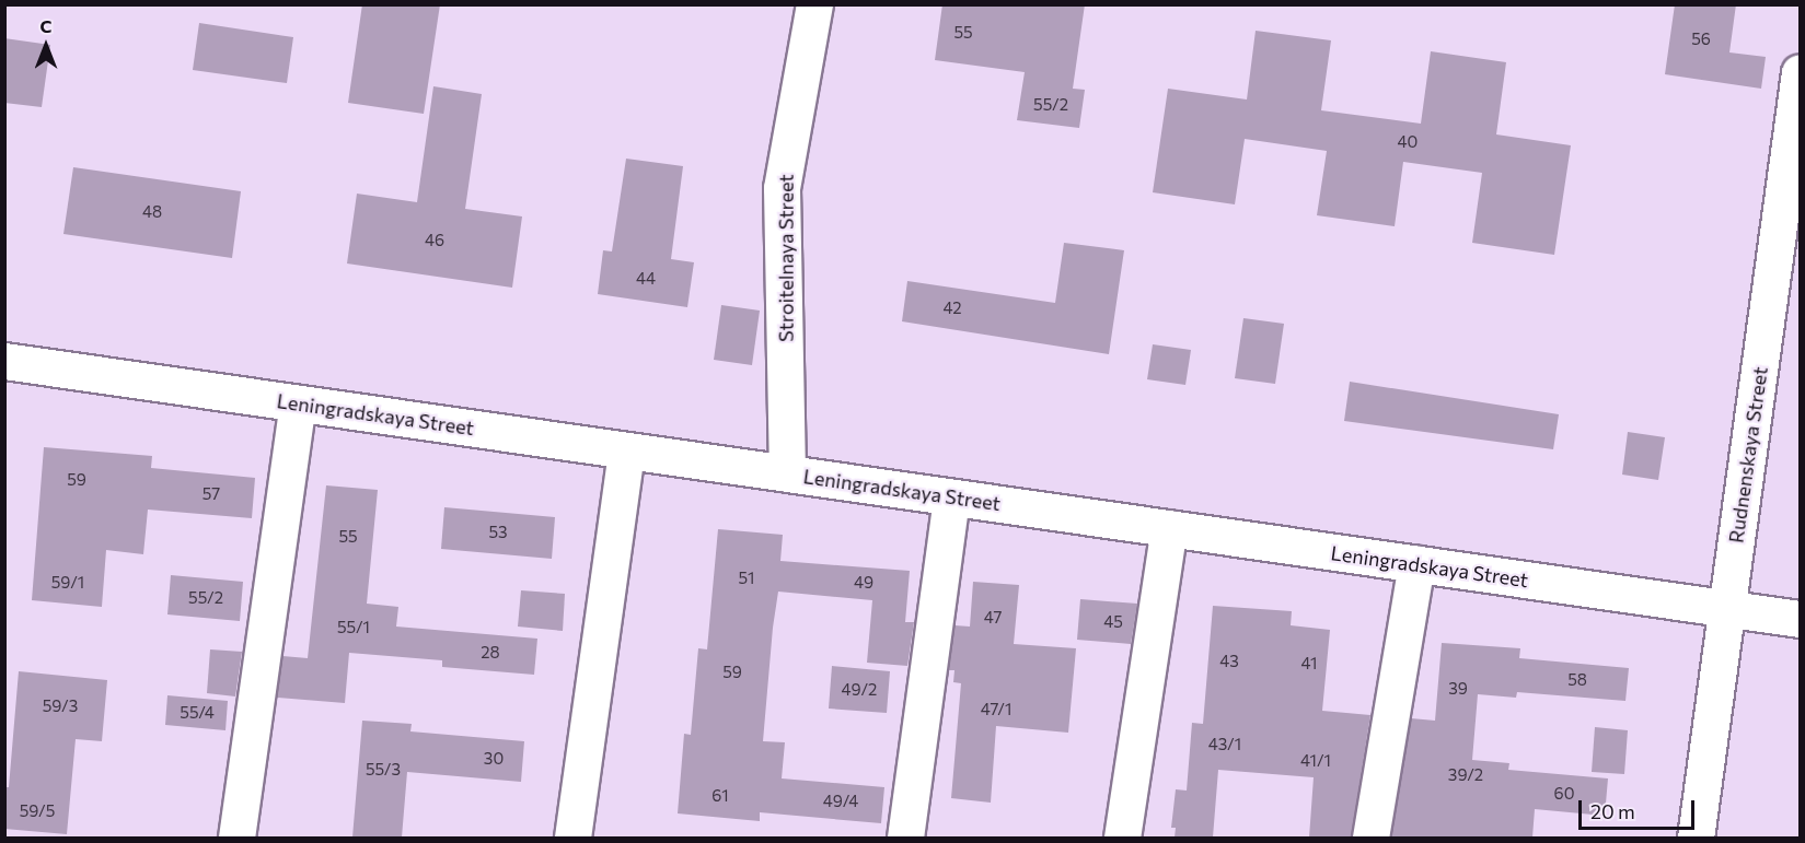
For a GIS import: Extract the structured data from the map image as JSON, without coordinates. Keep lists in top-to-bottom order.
{
  "streets": {
    "street": ["Stroitelnaya Street", "Leningradskaya Street", "Rudnenskaya Street"]
  },
  "crossings": [
    ["Stroitelnaya Street", "Leningradskaya Street"],
    ["Leningradskaya Street", "Rudnenskaya Street"]
  ],
  "house_numbers": [
    "55",
    "56",
    "55/2",
    "40",
    "48",
    "46",
    "44",
    "42",
    "59",
    "57",
    "53",
    "55",
    "51",
    "59/1",
    "49",
    "55/2",
    "47",
    "45",
    "55/1",
    "28",
    "43",
    "41",
    "59",
    "58",
    "39",
    "49/2",
    "59/3",
    "47/1",
    "55/4",
    "43/1",
    "30",
    "41/1",
    "55/3",
    "39/2",
    "60",
    "61",
    "49/4",
    "59/5"
  ],
  "scale_bar": "20 m",
  "north": "top"
}
